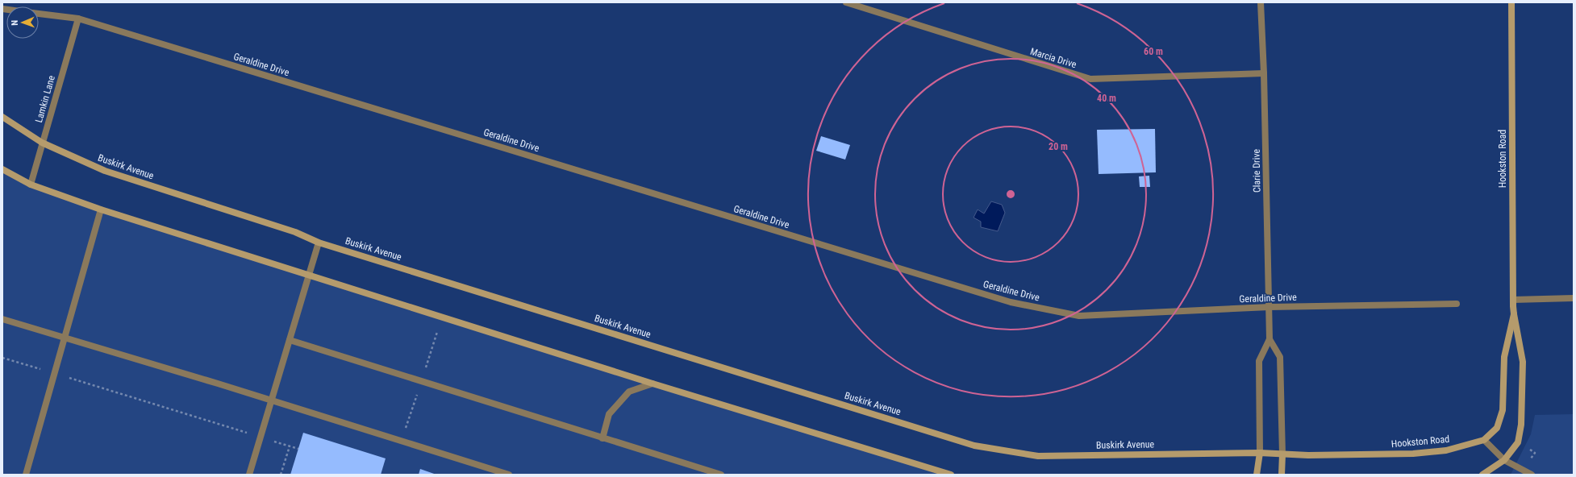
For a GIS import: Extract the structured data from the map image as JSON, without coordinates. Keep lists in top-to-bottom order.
{
  "streets": {
    "main road": ["Hookston Road", "Buskirk Avenue"],
    "street": [
      "Marcia Drive",
      "Geraldine Drive",
      "Lamkin Lane",
      "Clarie Drive"
    ]
  },
  "crossings": [
    ["Marcia Drive", "Clarie Drive"],
    ["Geraldine Drive", "Lamkin Lane"],
    ["Geraldine Drive", "Clarie Drive"],
    ["Lamkin Lane", "Buskirk Avenue"],
    ["Hookston Road", "Buskirk Avenue"],
    ["Buskirk Avenue", "Clarie Drive"]
  ],
  "north": "left",
  "rings": ["60 m", "40 m", "20 m"]
}
